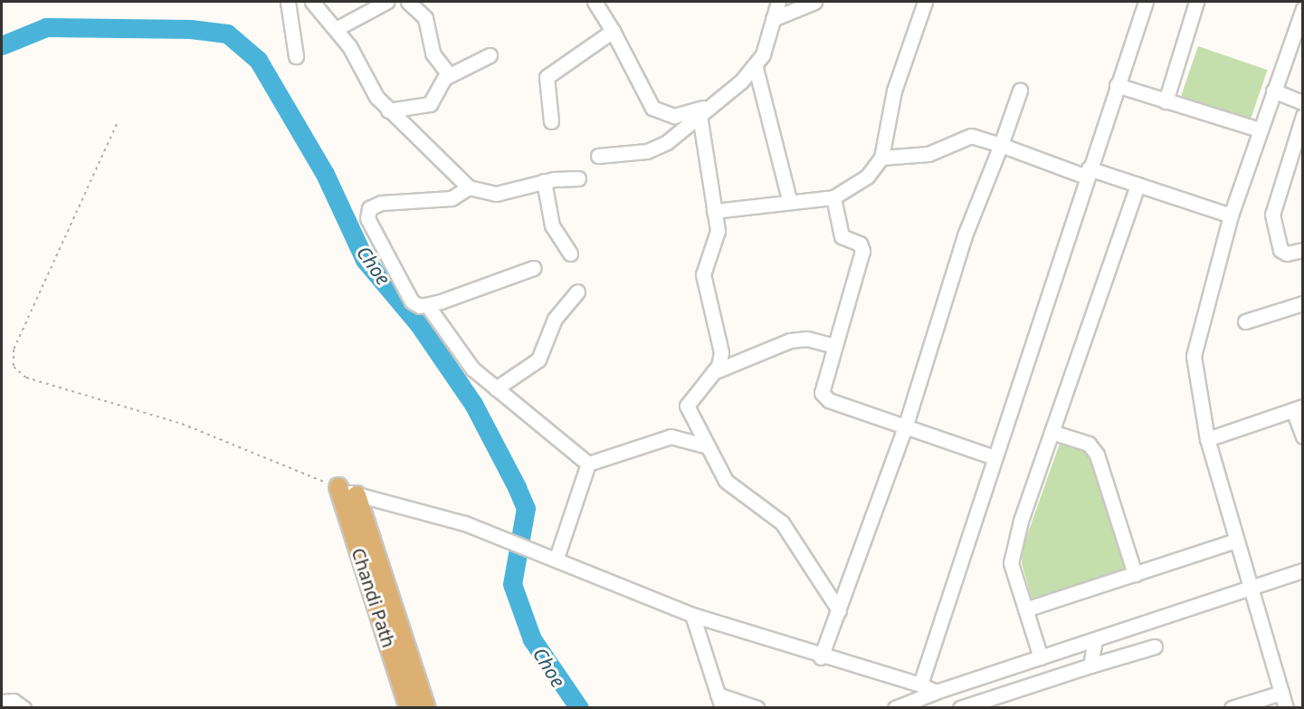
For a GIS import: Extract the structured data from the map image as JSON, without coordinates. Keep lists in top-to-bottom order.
{
  "streets": {
    "main road": ["Chandi Path"]
  },
  "water": ["Choe"]
}
